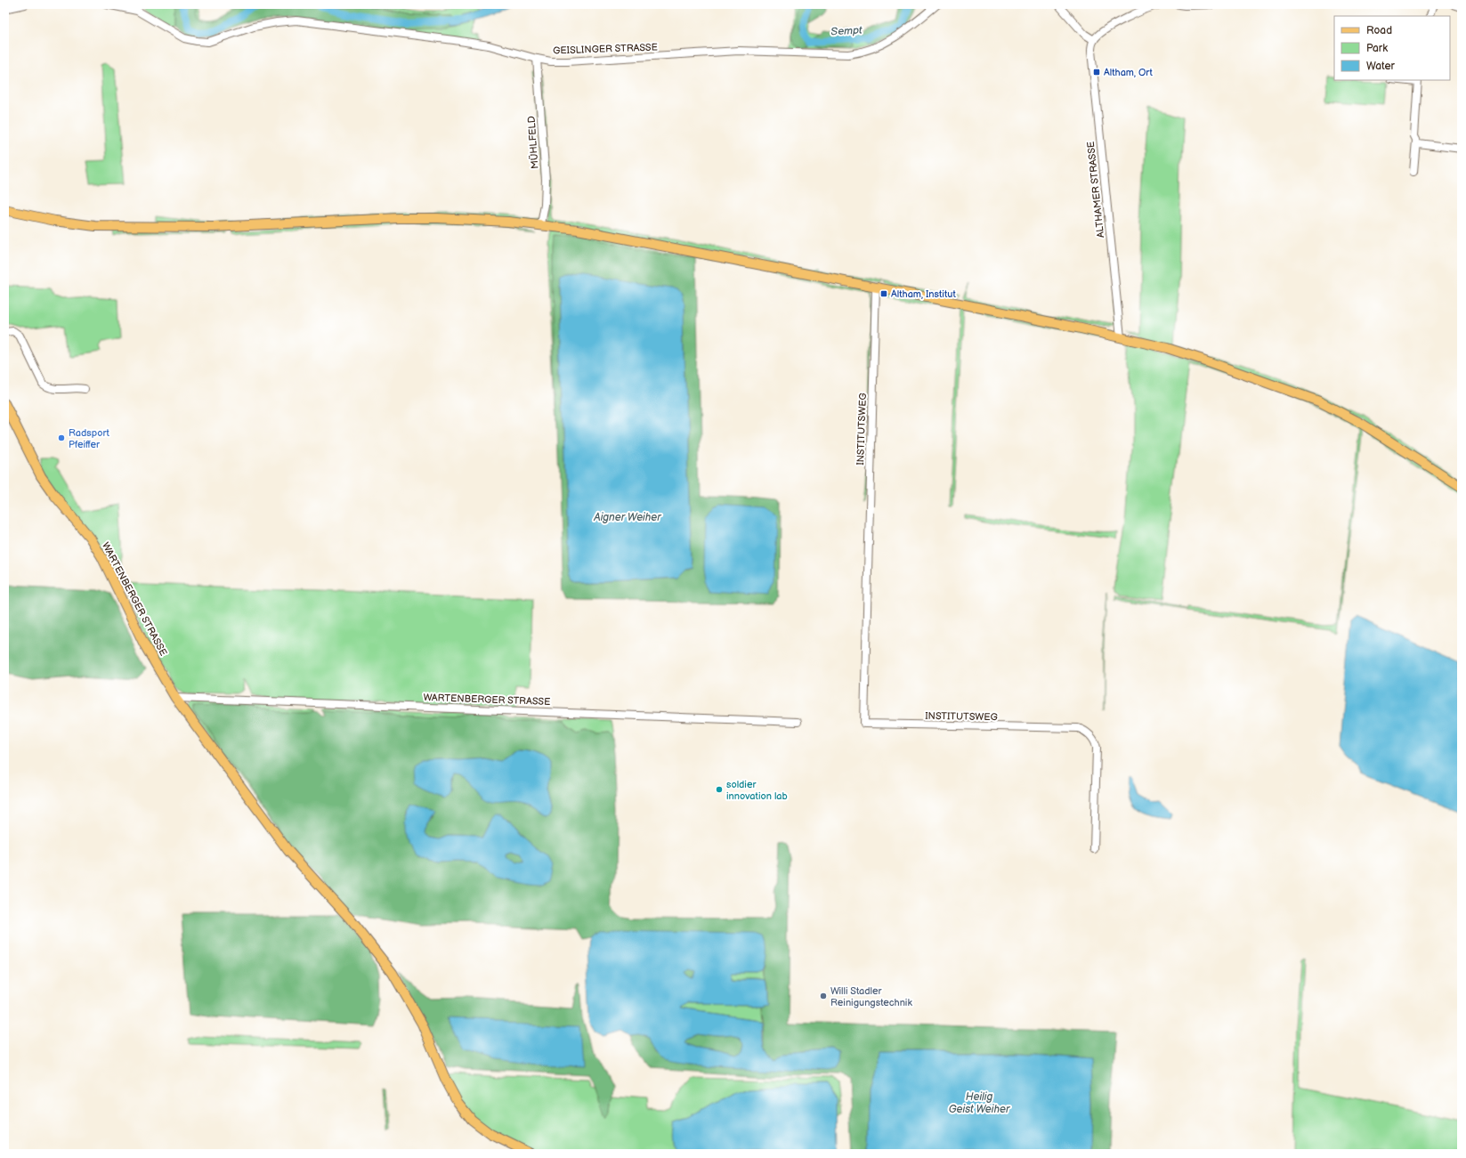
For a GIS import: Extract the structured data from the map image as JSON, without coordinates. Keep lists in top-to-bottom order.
{
  "streets": {
    "main road": ["WARTENBERGER STRASSE"],
    "street": [
      "GEISLINGER STRASSE",
      "MÜHLFELD",
      "ALTHAMER STRASSE",
      "INSTITUTSWEG"
    ]
  },
  "crossings": [
    ["GEISLINGER STRASSE", "MÜHLFELD"]
  ],
  "water": ["Sempt", "Aigner Weiher", "Heilig Geist Weiher"],
  "places": {
    "transit": ["Altham, Ort", "Altham, Institut"],
    "other": ["Radsport Pfeiffer", "soldier innovation lab", "Willi Stadler Reinigungstechnik"]
  },
  "legend": ["Road", "Park", "Water"]
}
